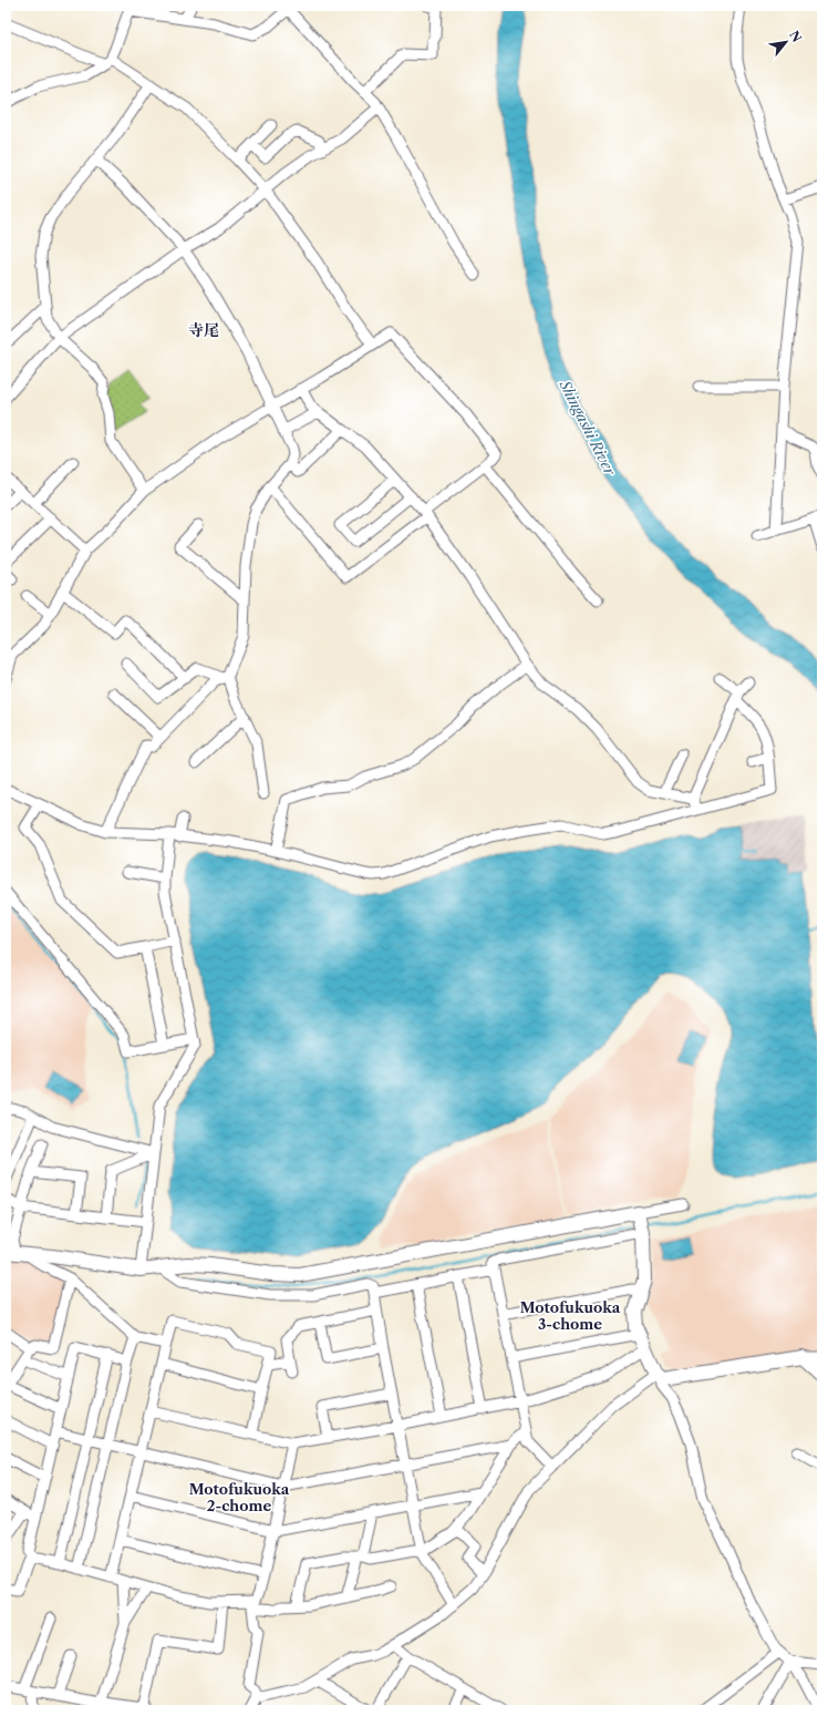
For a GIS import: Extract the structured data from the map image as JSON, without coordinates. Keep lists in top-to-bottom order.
{
  "districts": ["寺尾", "Motofukuoka 3-chome", "Motofukuoka 2-chome"],
  "water": ["Shingashi River"],
  "north": "top right"
}
